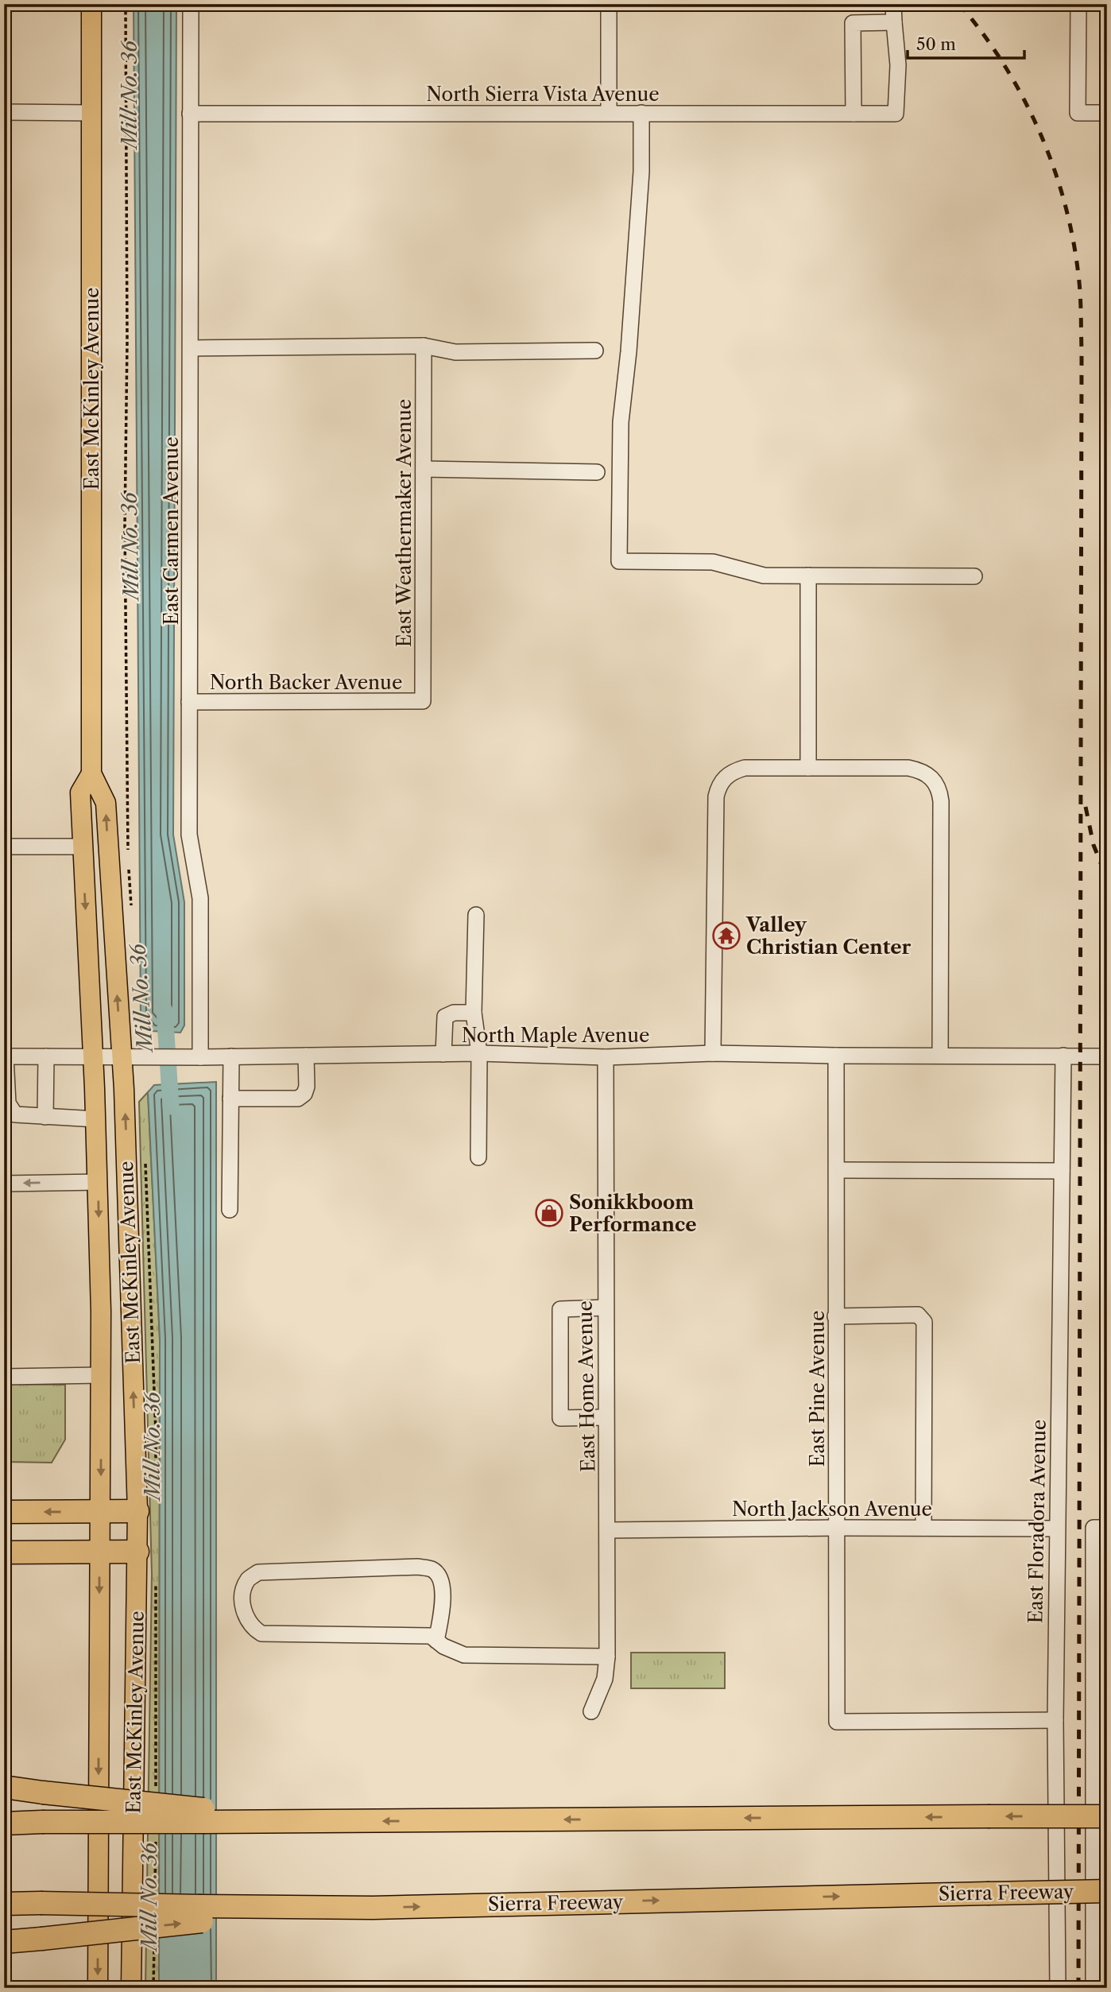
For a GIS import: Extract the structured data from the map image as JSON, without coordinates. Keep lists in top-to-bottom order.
{
  "streets": {
    "highway": ["Sierra Freeway"],
    "main road": ["East McKinley Avenue"],
    "street": [
      "North Sierra Vista Avenue",
      "East Weathermaker Avenue",
      "East Carmen Avenue",
      "North Backer Avenue",
      "North Maple Avenue",
      "East Home Avenue",
      "East Pine Avenue",
      "North Jackson Avenue",
      "East Floradora Avenue"
    ]
  },
  "crossings": [
    ["North Sierra Vista Avenue", "East Carmen Avenue"],
    ["East McKinley Avenue", "North Maple Avenue"],
    ["East Weathermaker Avenue", "North Backer Avenue"],
    ["East Carmen Avenue", "North Backer Avenue"],
    ["East Carmen Avenue", "North Maple Avenue"],
    ["North Maple Avenue", "East Home Avenue"],
    ["North Maple Avenue", "East Pine Avenue"],
    ["North Maple Avenue", "East Floradora Avenue"],
    ["East Home Avenue", "North Jackson Avenue"],
    ["East Pine Avenue", "North Jackson Avenue"],
    ["East Pine Avenue", "East Floradora Avenue"],
    ["North Jackson Avenue", "East Floradora Avenue"]
  ],
  "water": ["Mill No. 36"],
  "places": {
    "temple": ["Valley Christian Center"],
    "shop": ["Sonikkboom Performance"]
  },
  "scale_bar": "50 m"
}
